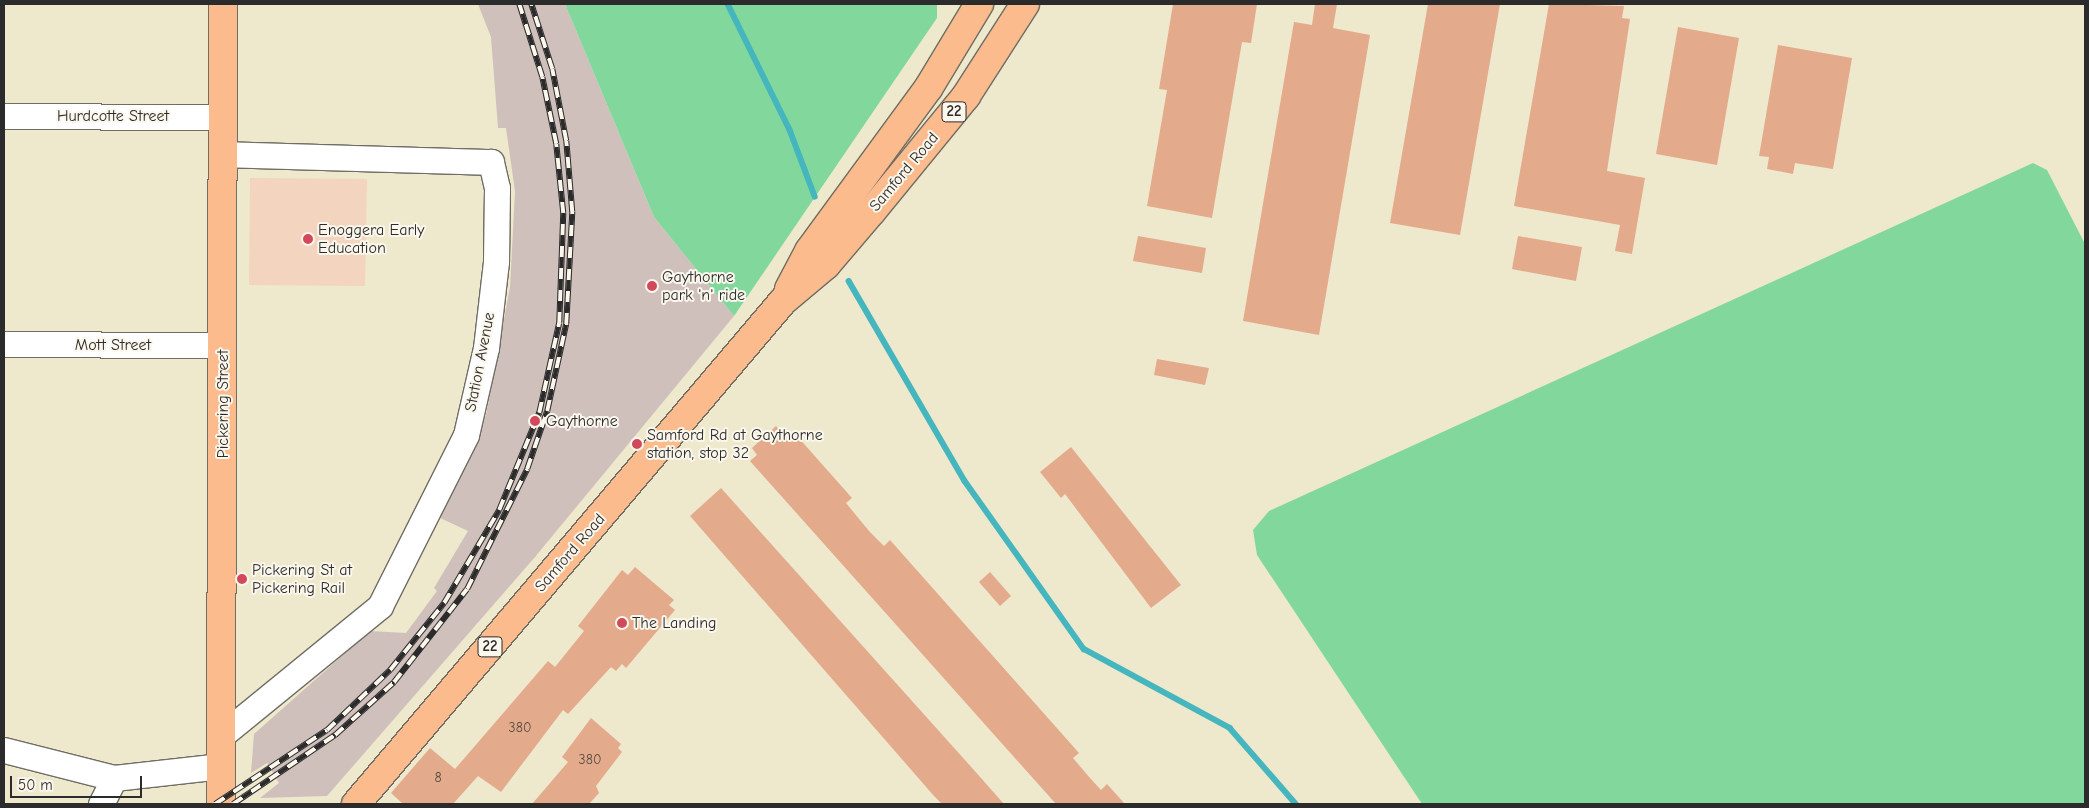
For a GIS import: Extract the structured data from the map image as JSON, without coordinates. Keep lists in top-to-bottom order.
{
  "streets": {
    "main road": ["22", "Samford Road", "Pickering Street"],
    "street": ["Hurdcotte Street", "Mott Street", "Station Avenue"]
  },
  "crossings": [
    ["Hurdcotte Street", "Pickering Street"],
    ["Mott Street", "Pickering Street"],
    ["Station Avenue", "Pickering Street"]
  ],
  "places": [
    "Enoggera Early Education",
    "Gaythorne park 'n' ride",
    "Gaythorne",
    "Samford Rd at Gaythorne station, stop 32",
    "Pickering St at Pickering Rail",
    "The Landing"
  ],
  "house_numbers": ["380", "380", "8"],
  "scale_bar": "50 m"
}
